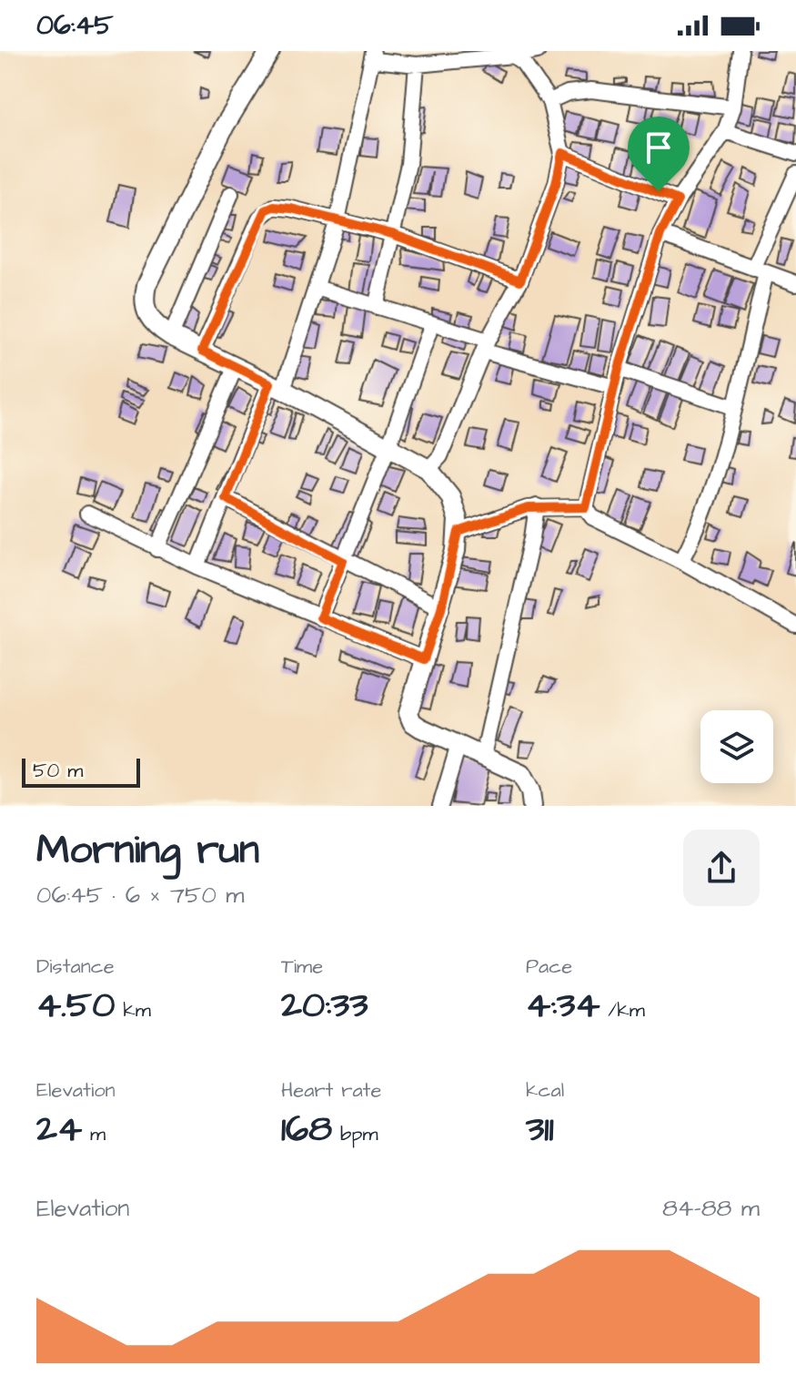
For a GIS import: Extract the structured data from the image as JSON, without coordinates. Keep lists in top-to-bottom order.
{
  "scale_bar": "50 m",
  "page": {
    "status": "06:45",
    "scale": "50 m",
    "heading": ["Morning run", "06:45 · 6 × 750 m"],
    "stats": [
      ["Distance", "4.50 km"],
      ["Time", "20:33"],
      ["Pace", "4:34 /km"],
      ["Elevation", "24 m"],
      ["Heart rate", "168 bpm"],
      ["kcal", "311"]
    ],
    "chart": ["Elevation", "84–88 m"]
  }
}
